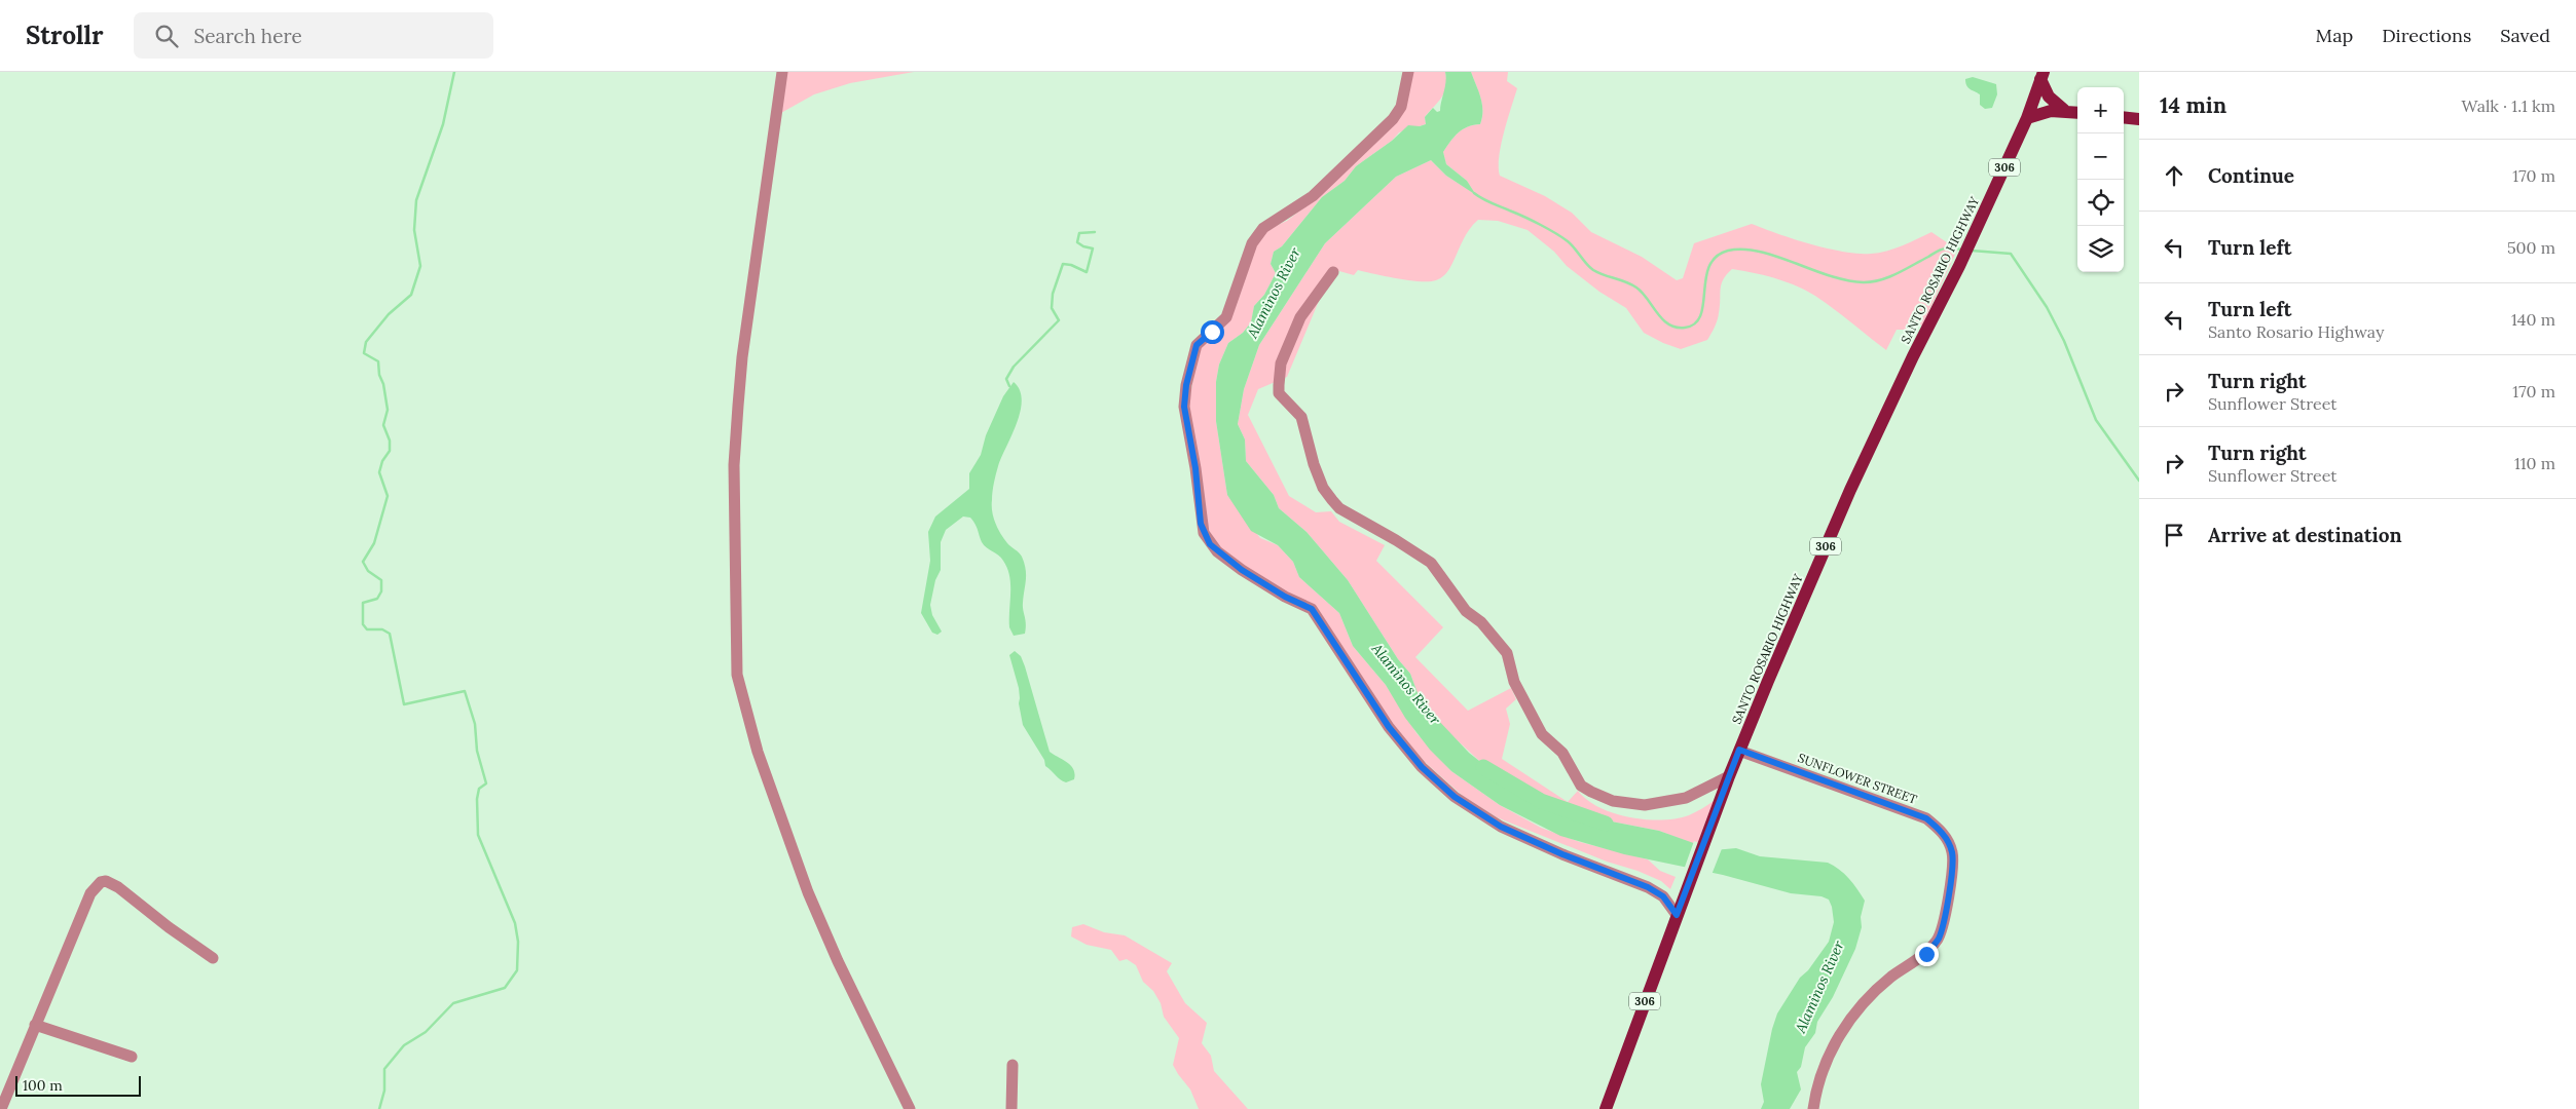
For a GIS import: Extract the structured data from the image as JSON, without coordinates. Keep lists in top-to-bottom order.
{
  "streets": {
    "main road": ["306", "SANTO ROSARIO HIGHWAY"],
    "street": ["SUNFLOWER STREET"]
  },
  "crossings": [
    ["306", "SANTO ROSARIO HIGHWAY"],
    ["SANTO ROSARIO HIGHWAY", "SUNFLOWER STREET"]
  ],
  "water": ["Alaminos River"],
  "scale_bar": "100 m",
  "page": {
    "header": "Strollr",
    "search": "Search here",
    "nav": ["Map", "Directions", "Saved"],
    "heading": ["14 min", "Walk · 1.1 km"],
    "map_buttons": ["+", "−"],
    "list": [
      ["Continue", "170 m"],
      ["Turn left", "500 m"],
      ["Turn left", "Santo Rosario Highway", "140 m"],
      ["Turn right", "Sunflower Street", "170 m"],
      ["Turn right", "Sunflower Street", "110 m"],
      "Arrive at destination"
    ],
    "scale": "100 m"
  }
}
